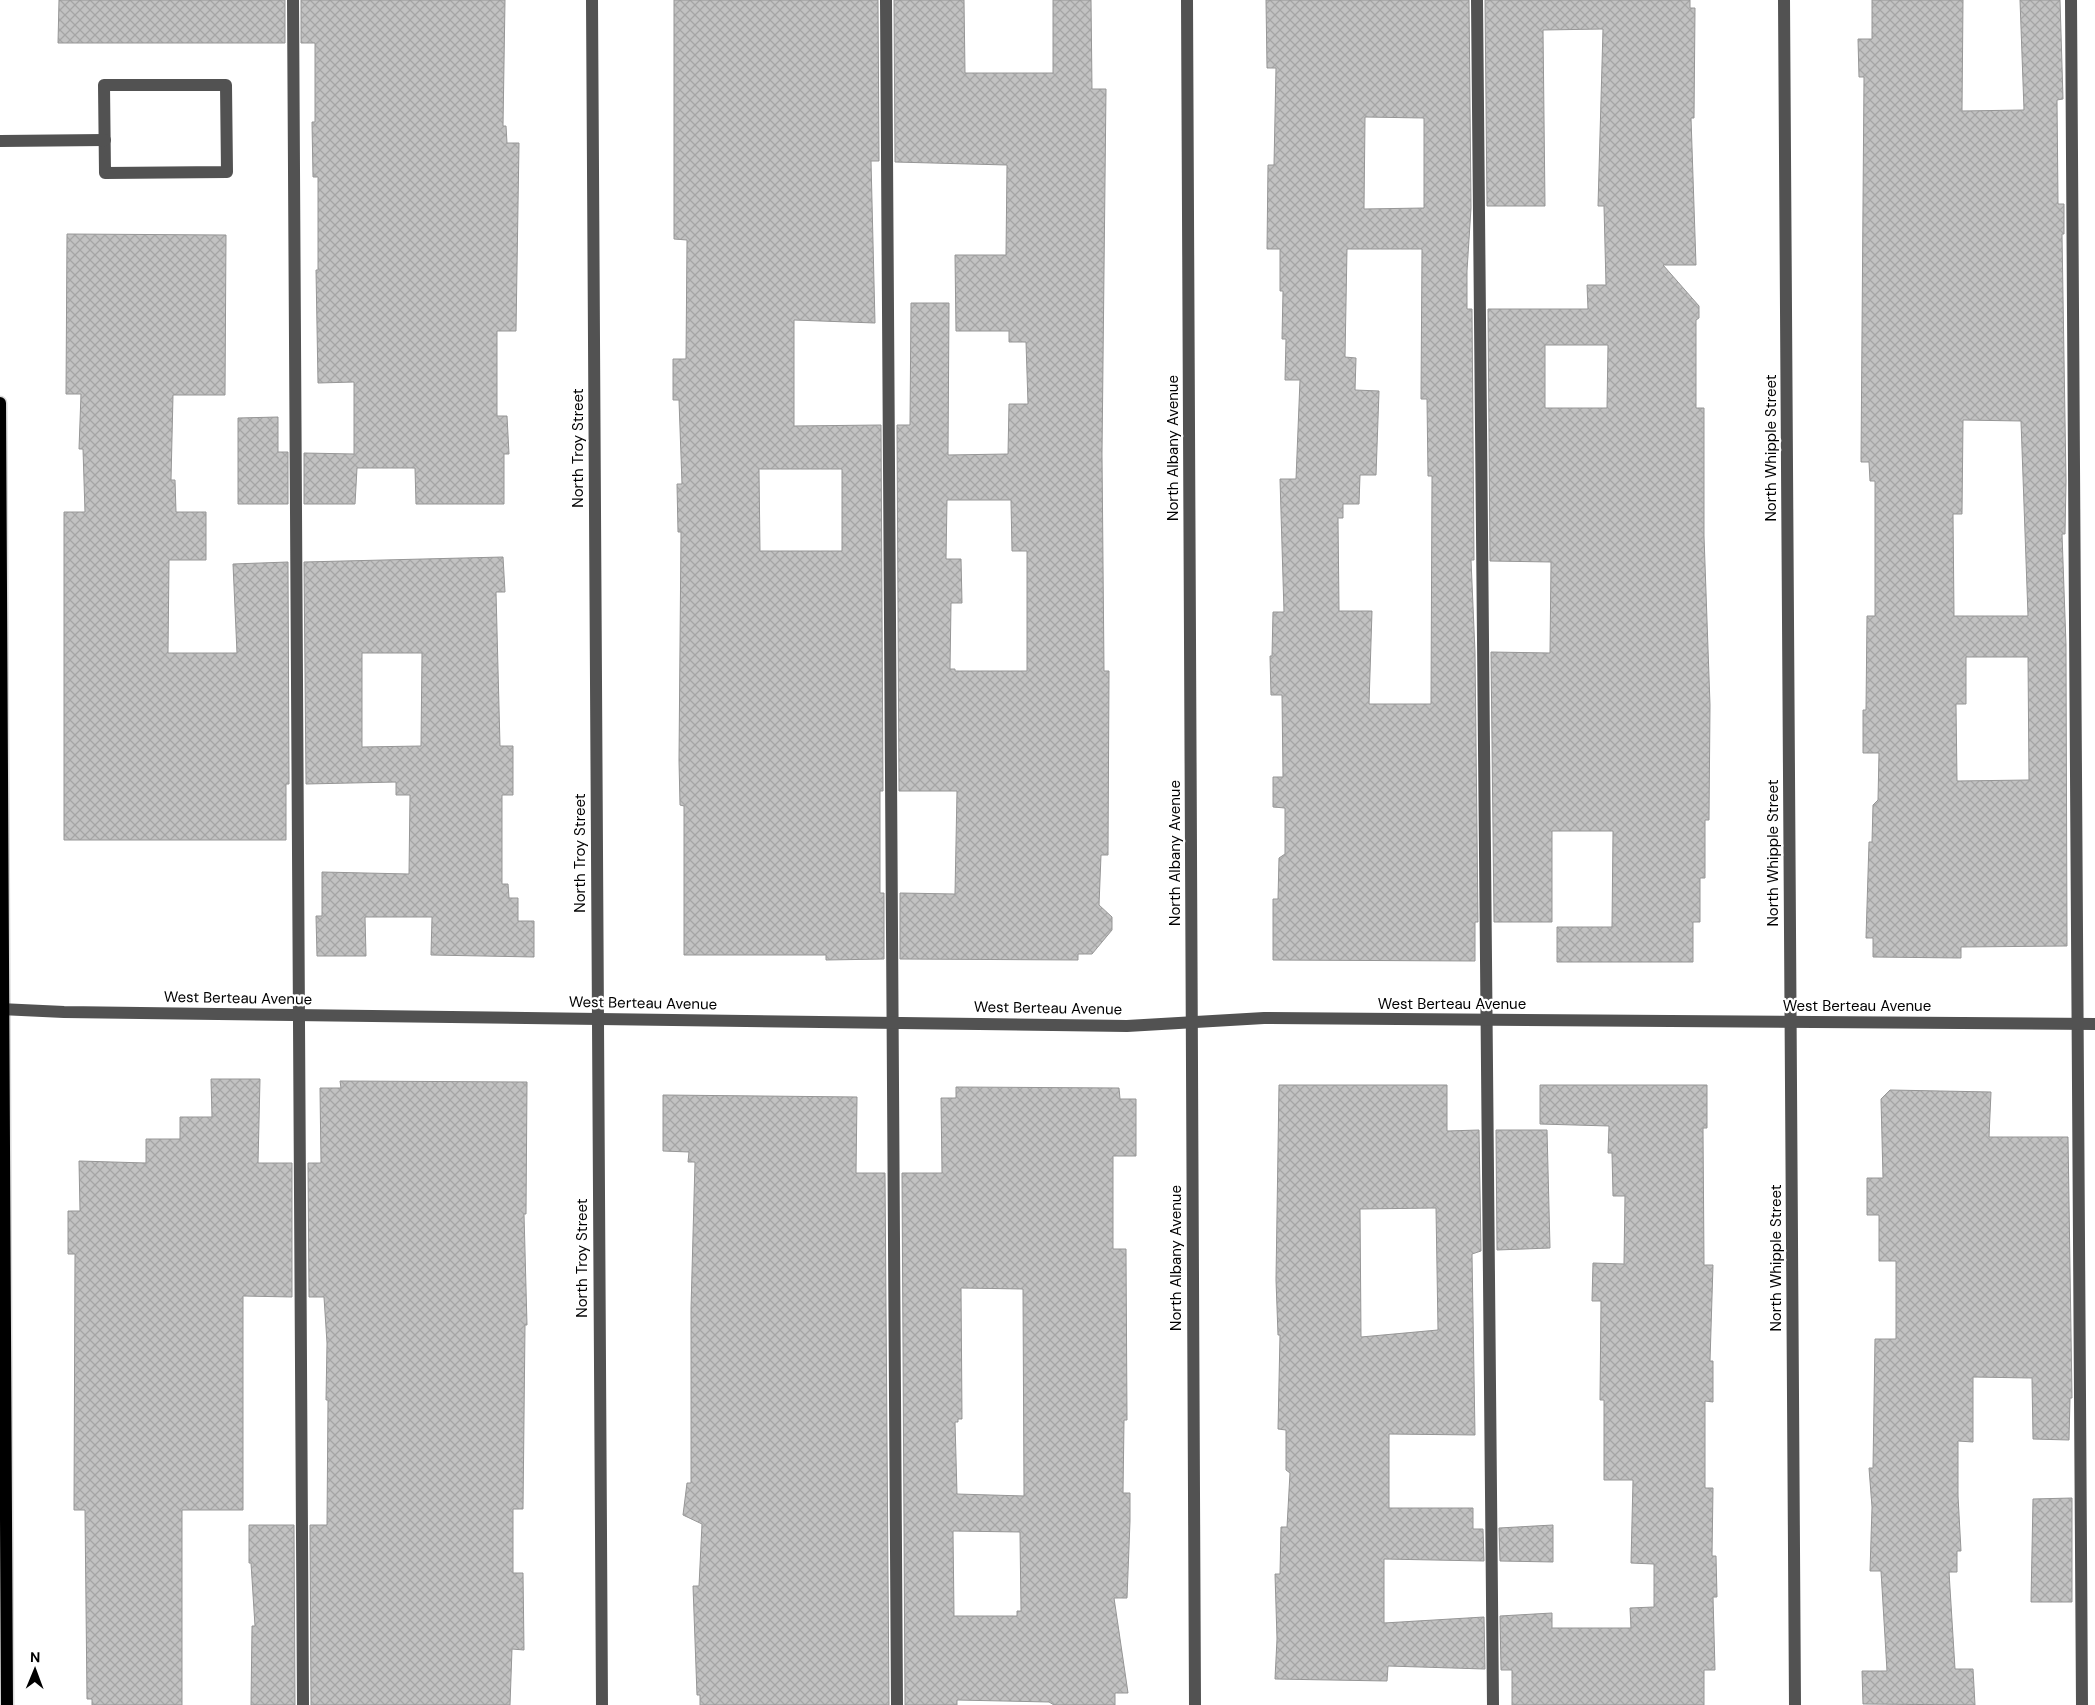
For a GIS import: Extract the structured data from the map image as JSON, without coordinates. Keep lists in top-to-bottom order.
{
  "streets": {
    "street": [
      "North Troy Street",
      "North Albany Avenue",
      "North Whipple Street",
      "West Berteau Avenue"
    ]
  },
  "crossings": [
    ["North Troy Street", "West Berteau Avenue"],
    ["North Albany Avenue", "West Berteau Avenue"],
    ["North Whipple Street", "West Berteau Avenue"]
  ],
  "north": "top"
}
